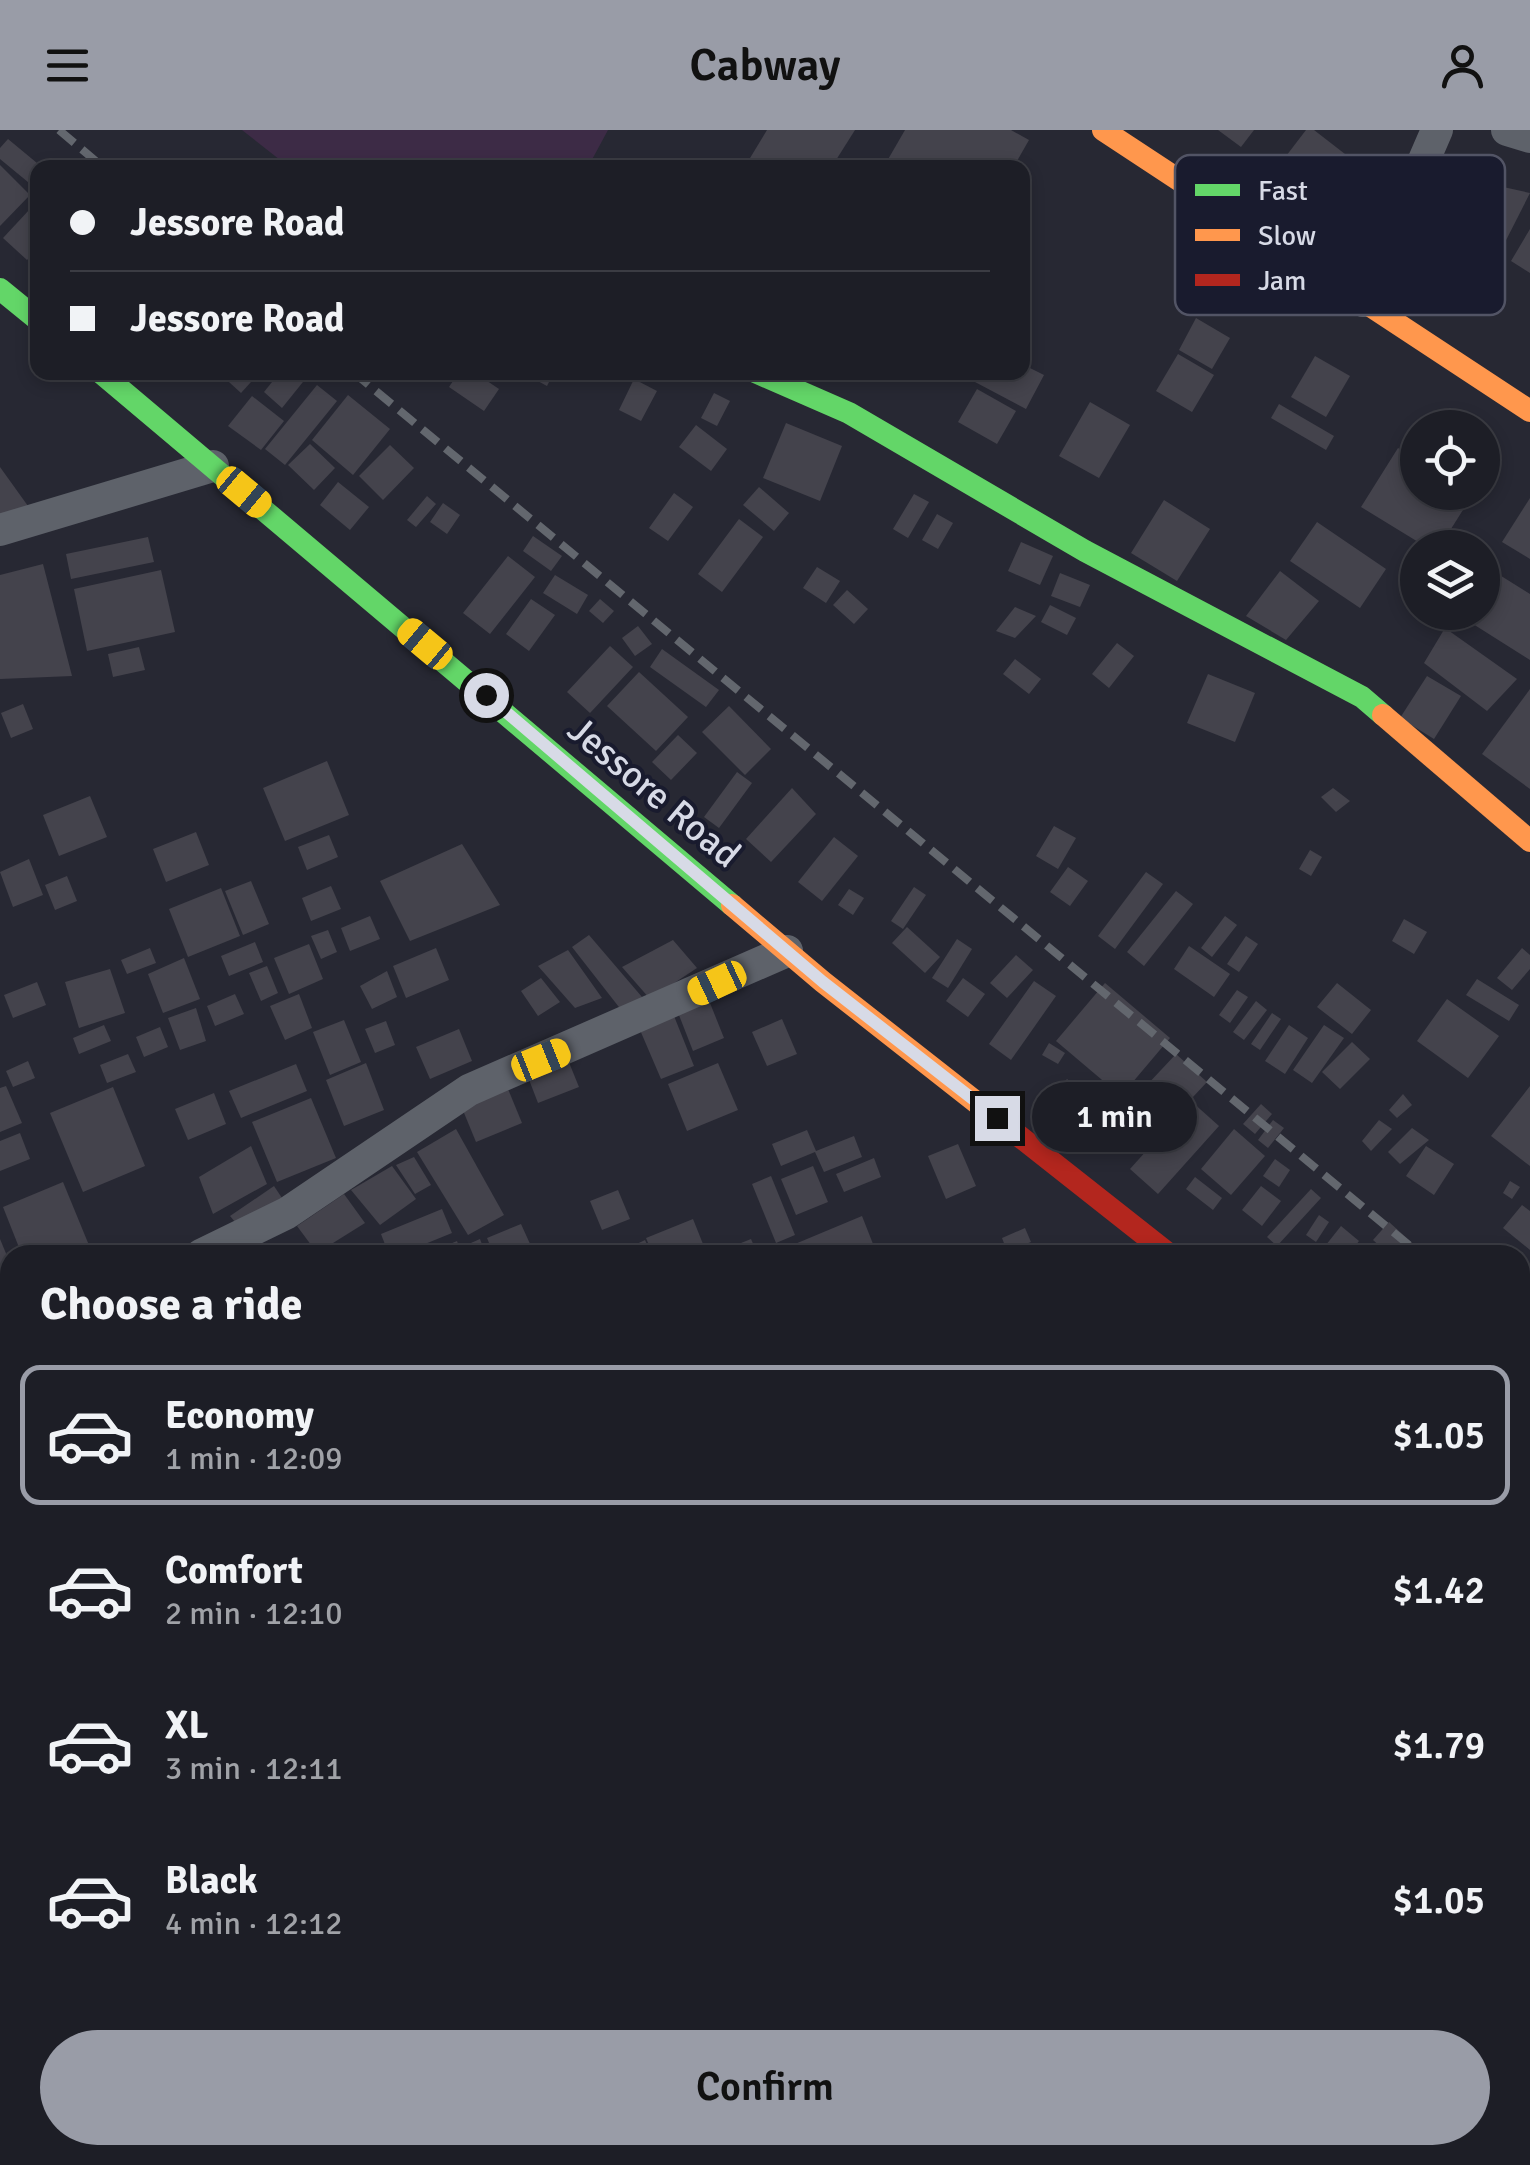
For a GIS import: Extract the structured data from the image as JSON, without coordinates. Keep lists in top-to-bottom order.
{
  "streets": {
    "main road": ["Jessore Road"]
  },
  "legend": ["Fast", "Slow", "Jam"],
  "page": {
    "header": "Cabway",
    "banner": ["Jessore Road", "Jessore Road"],
    "bubble": "1 min",
    "heading": "Choose a ride",
    "list": [
      {
        "name": "Economy",
        "note": "1 min · 12:09",
        "value": "$1.05"
      },
      {
        "name": "Comfort",
        "note": "2 min · 12:10",
        "value": "$1.42"
      },
      {
        "name": "XL",
        "note": "3 min · 12:11",
        "value": "$1.79"
      },
      {
        "name": "Black",
        "note": "4 min · 12:12",
        "value": "$1.05"
      }
    ],
    "buttons": "Confirm"
  }
}
